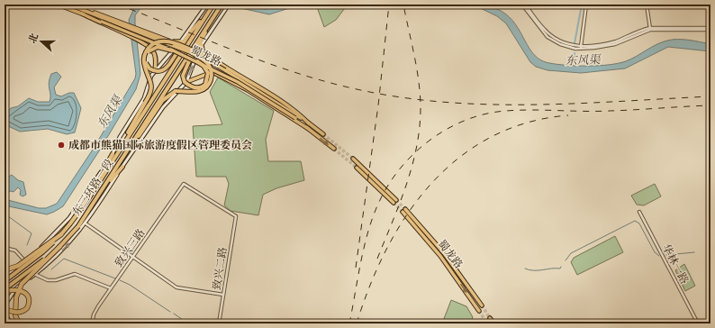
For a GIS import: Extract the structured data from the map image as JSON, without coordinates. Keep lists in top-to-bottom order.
{
  "streets": {
    "highway": ["东三环路一段"],
    "main road": ["蜀龙路"],
    "street": ["致兴三路", "华林一路", "致兴二路"]
  },
  "crossings": [
    ["致兴三路", "致兴二路"]
  ],
  "water": ["东风渠"],
  "places": ["成都市熊猫国际旅游度假区管理委员会"],
  "north": "left"
}
